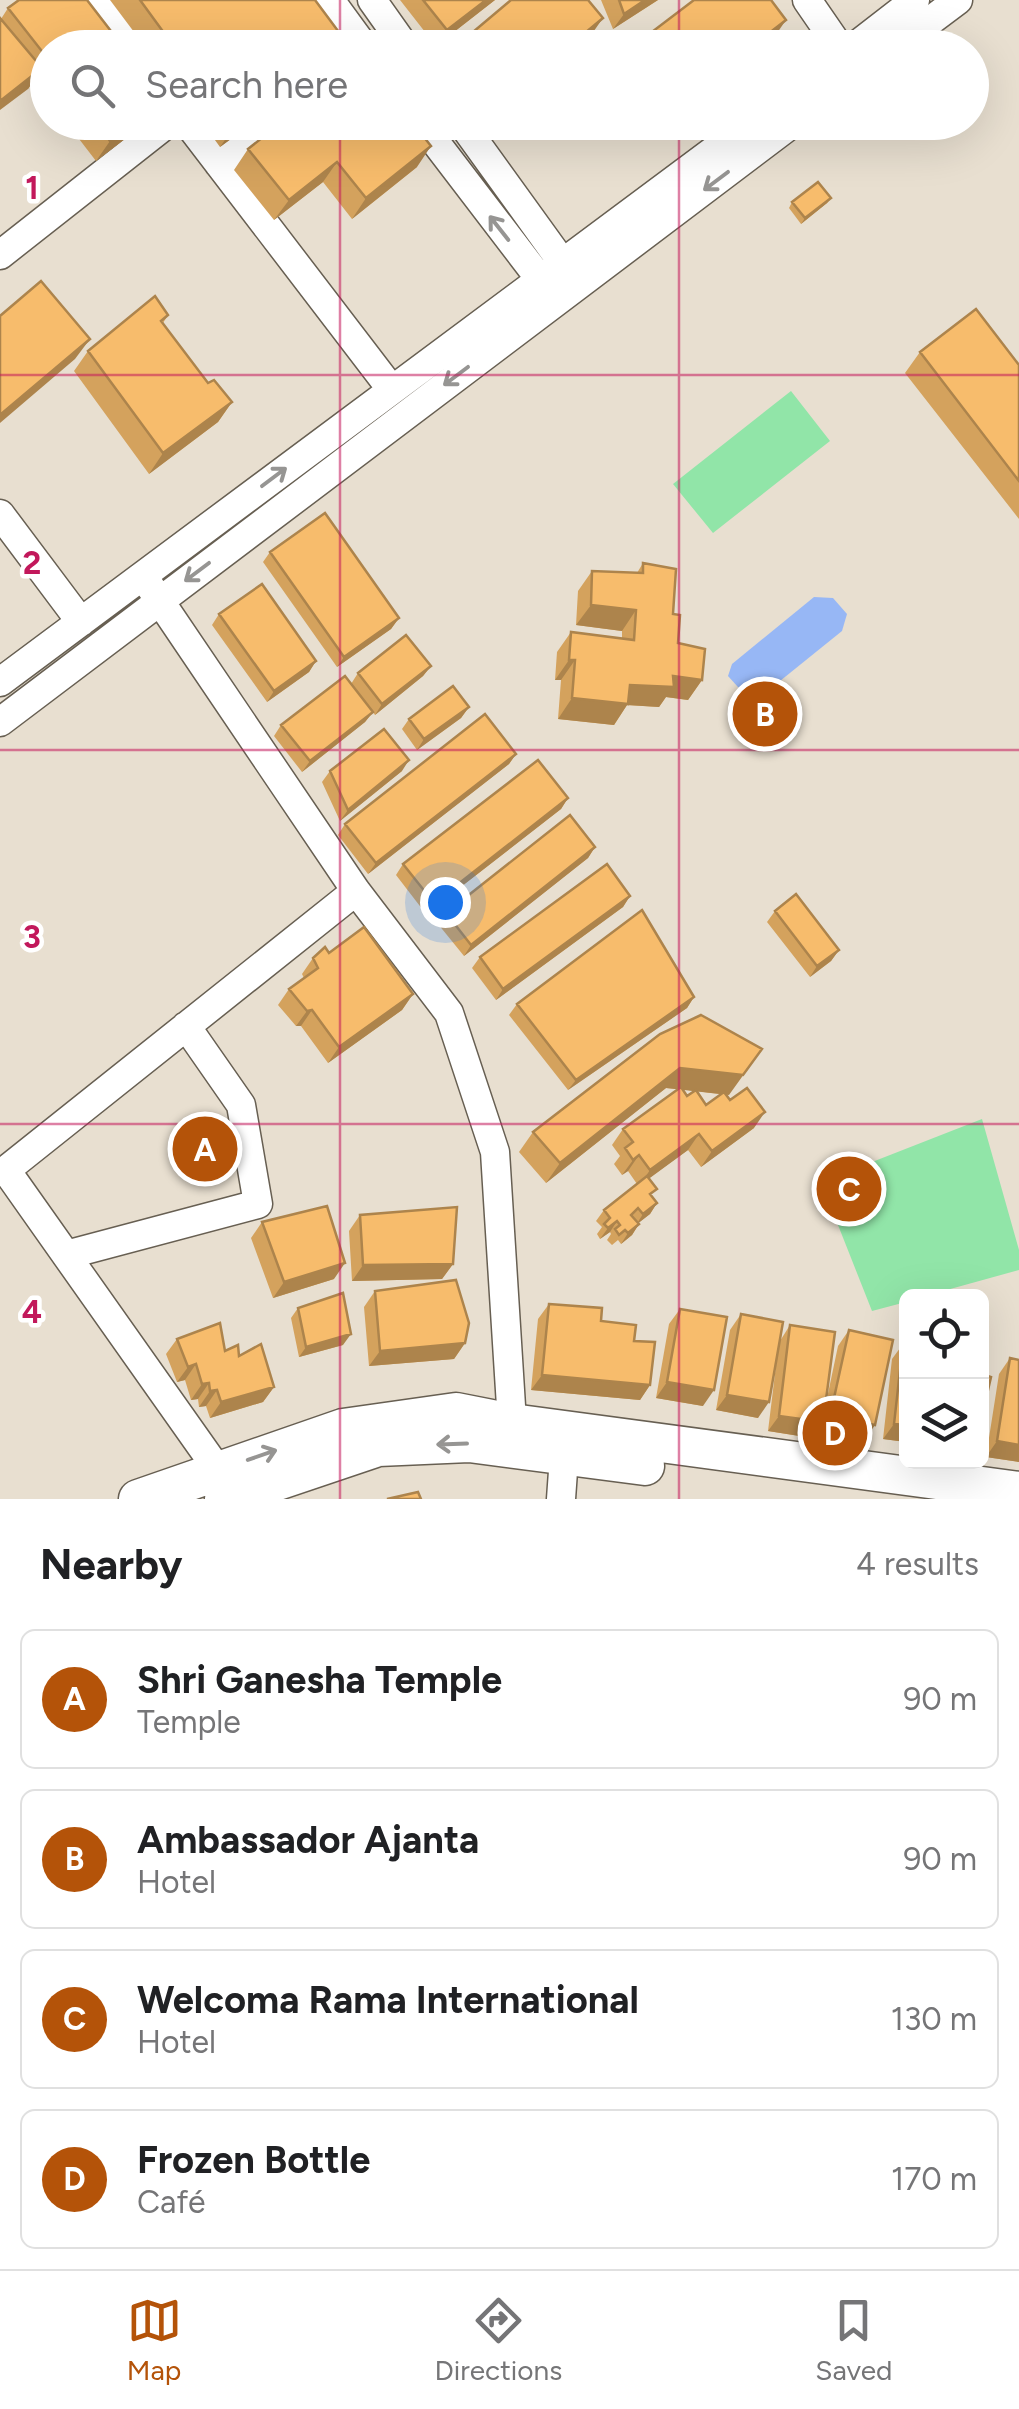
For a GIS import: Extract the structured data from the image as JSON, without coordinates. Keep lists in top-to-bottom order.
{
  "page": {
    "search": "Search here",
    "pins": [
      "B",
      "A",
      "C",
      "D"
    ],
    "heading": ["Nearby", "4 results"],
    "list": [
      {
        "mark": "A",
        "name": "Shri Ganesha Temple",
        "note": "Temple",
        "value": "90 m"
      },
      {
        "mark": "B",
        "name": "Ambassador Ajanta",
        "note": "Hotel",
        "value": "90 m"
      },
      {
        "mark": "C",
        "name": "Welcoma Rama International",
        "note": "Hotel",
        "value": "130 m"
      },
      {
        "mark": "D",
        "name": "Frozen Bottle",
        "note": "Café",
        "value": "170 m"
      }
    ],
    "nav": ["Map", "Directions", "Saved"]
  },
  "grid": {
    "rows": [
      "1",
      "2",
      "3",
      "4"
    ]
  }
}
